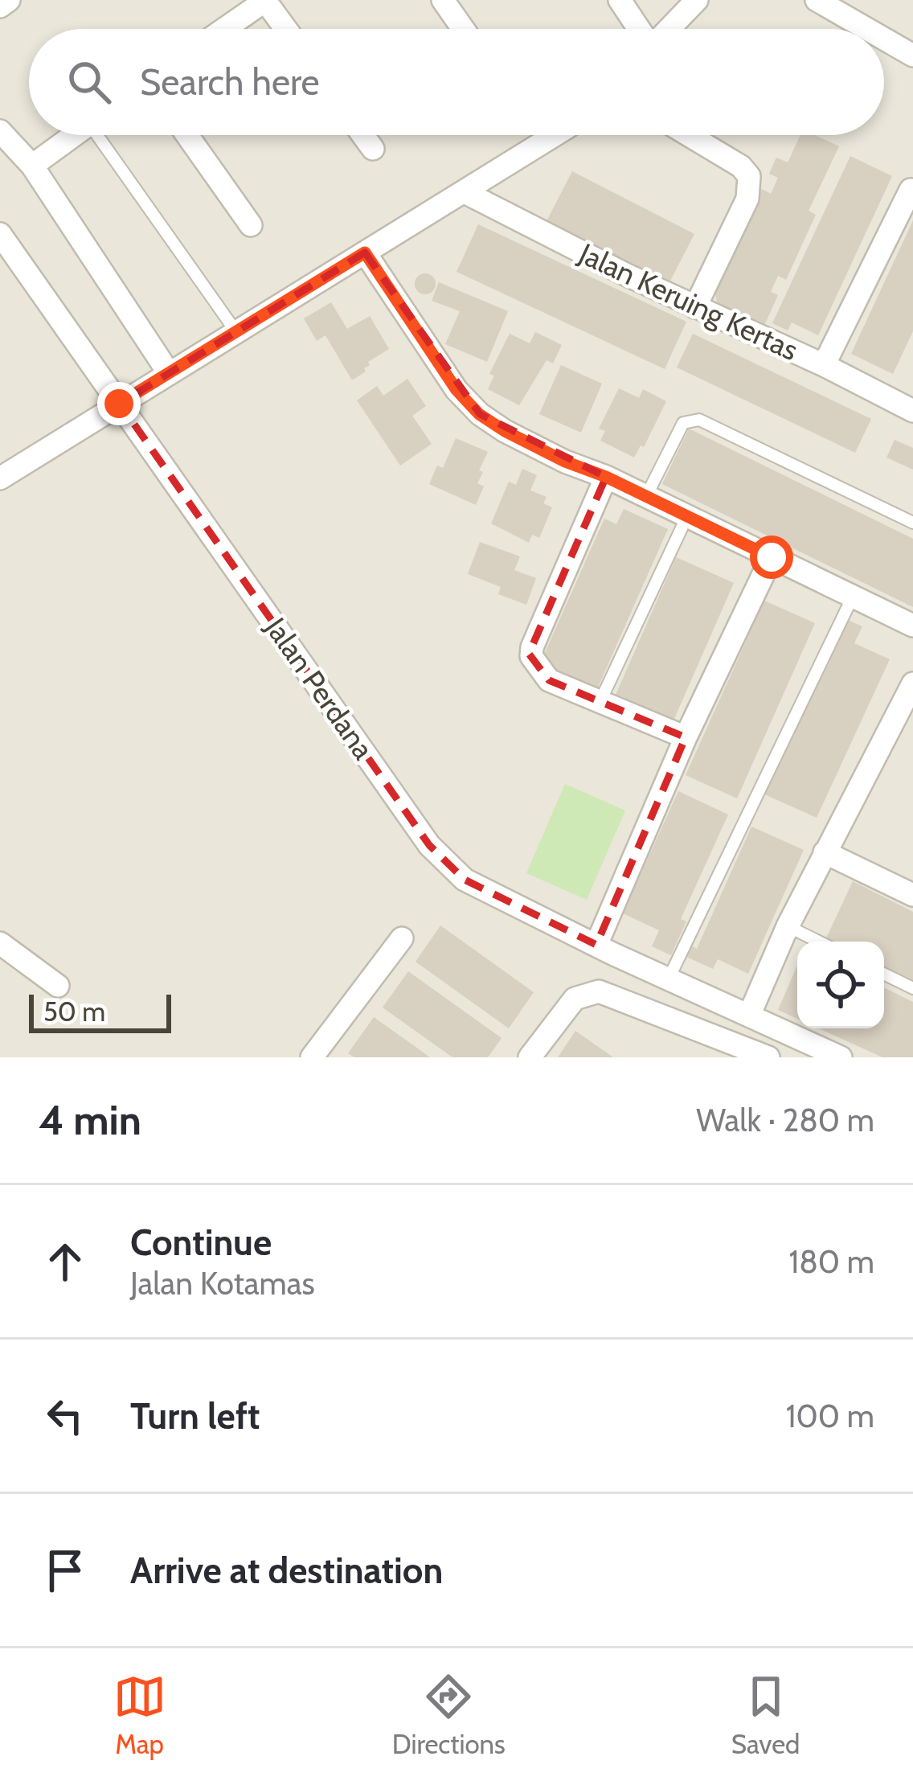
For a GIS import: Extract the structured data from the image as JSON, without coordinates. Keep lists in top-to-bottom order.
{
  "streets": {
    "street": ["Jalan Keruing Kertas", "Jalan Perdana"]
  },
  "scale_bar": "50 m",
  "page": {
    "search": "Search here",
    "scale": "50 m",
    "heading": ["4 min", "Walk · 280 m"],
    "list": [
      ["Continue", "Jalan Kotamas", "180 m"],
      ["Turn left", "100 m"],
      "Arrive at destination"
    ],
    "nav": ["Map", "Directions", "Saved"]
  }
}
